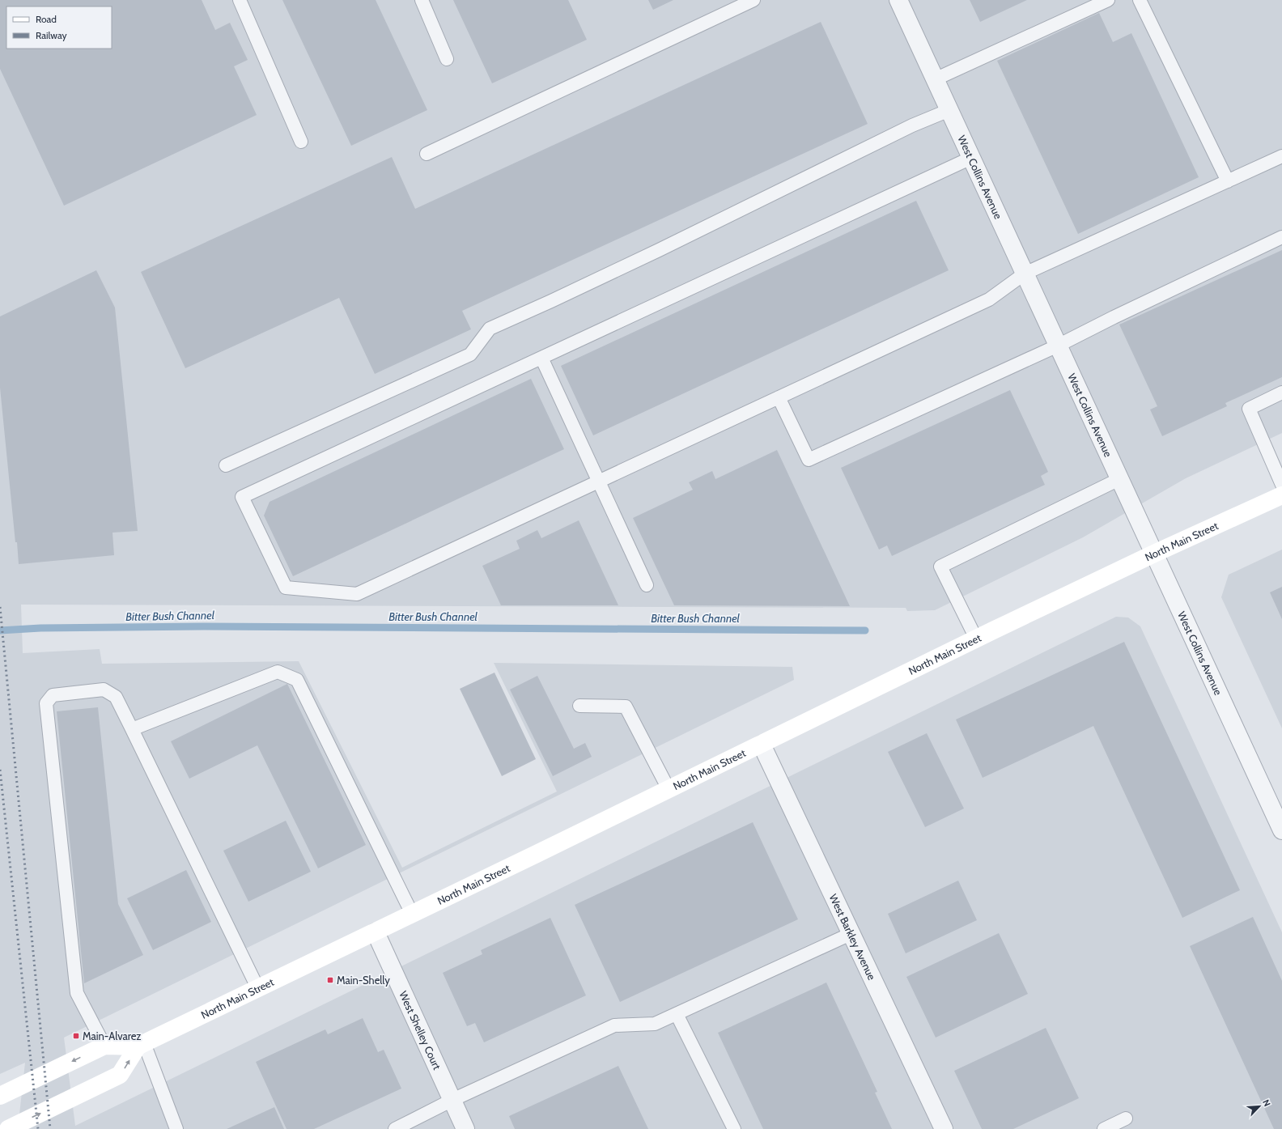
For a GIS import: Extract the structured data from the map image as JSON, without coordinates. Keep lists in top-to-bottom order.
{
  "streets": {
    "main road": ["North Main Street"],
    "street": ["West Collins Avenue", "West Barkley Avenue", "West Shelley Court"]
  },
  "crossings": [
    ["West Collins Avenue", "North Main Street"],
    ["North Main Street", "West Barkley Avenue"],
    ["North Main Street", "West Shelley Court"]
  ],
  "water": ["Bitter Bush Channel"],
  "places": {
    "transit": ["Main-Shelly", "Main-Alvarez"]
  },
  "legend": ["Road", "Railway"],
  "north": "top right"
}
